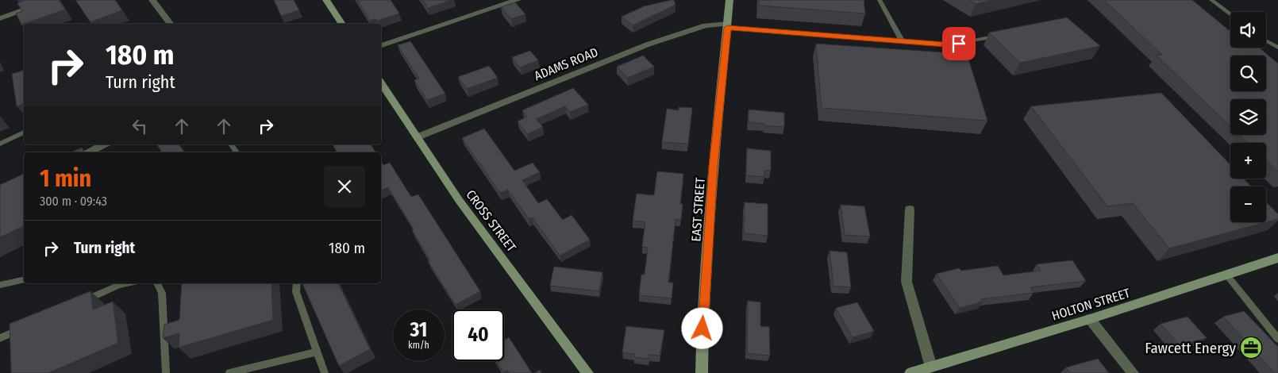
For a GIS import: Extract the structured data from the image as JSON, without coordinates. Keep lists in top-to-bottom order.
{
  "streets": {
    "street": [
      "ADAMS ROAD",
      "EAST STREET",
      "CROSS STREET",
      "HOLTON STREET"
    ]
  },
  "crossings": [
    ["ADAMS ROAD", "EAST STREET"],
    ["ADAMS ROAD", "CROSS STREET"]
  ],
  "places": {
    "office": ["Fawcett Energy"]
  },
  "page": {
    "map_buttons": ["+", "−"],
    "turn": ["180 m", "Turn right"],
    "heading": ["1 min", "300 m · 09:43"],
    "list": [
      {
        "name": "Turn right",
        "value": "180 m"
      }
    ],
    "speed": "31 km/h",
    "limit": "40"
  }
}
